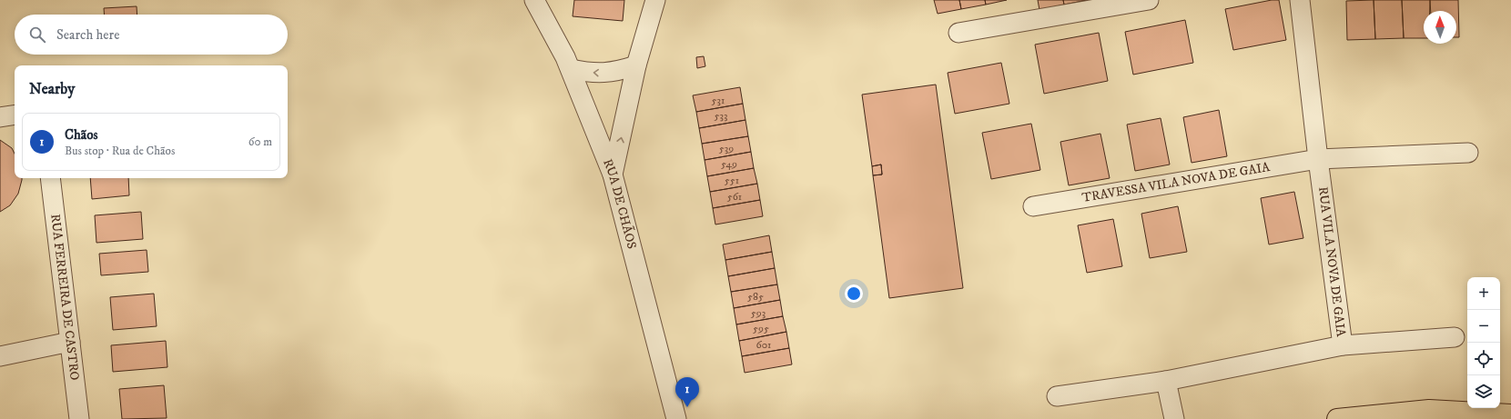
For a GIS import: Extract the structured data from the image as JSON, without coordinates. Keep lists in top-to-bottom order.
{
  "streets": {
    "street": [
      "TRAVESSA VILA NOVA DE GAIA",
      "RUA DE CHÃOS",
      "RUA VILA NOVA DE GAIA",
      "RUA FERREIRA DE CASTRO"
    ]
  },
  "crossings": [
    ["TRAVESSA VILA NOVA DE GAIA", "RUA VILA NOVA DE GAIA"]
  ],
  "house_numbers": [
    "531",
    "533",
    "539",
    "549",
    "551",
    "561",
    "585",
    "593",
    "595",
    "601"
  ],
  "north": "top",
  "page": {
    "search": "Search here",
    "heading": "Nearby",
    "list": [
      {
        "mark": "1",
        "name": "Chãos",
        "note": "Bus stop · Rua de Chãos",
        "value": "60 m"
      }
    ],
    "map_buttons": ["+", "−"],
    "pins": "1"
  }
}
